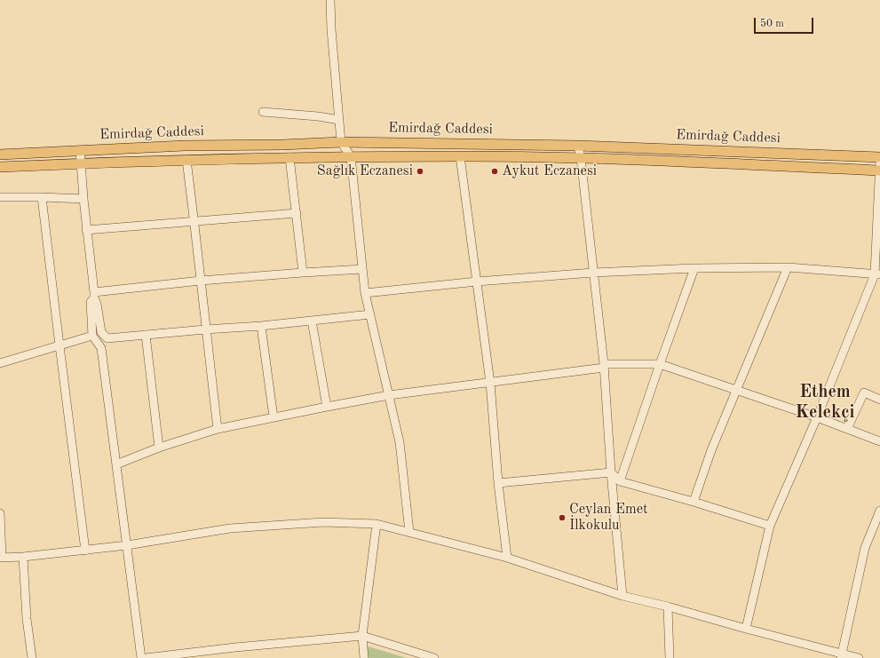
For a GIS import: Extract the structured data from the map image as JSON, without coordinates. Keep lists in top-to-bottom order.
{
  "streets": {
    "main road": ["Emirdağ Caddesi"]
  },
  "districts": ["Ethem Kelekçi"],
  "places": ["Sağlık Eczanesi", "Aykut Eczanesi", "Ceylan Emet İlkokulu"],
  "scale_bar": "50 m"
}
